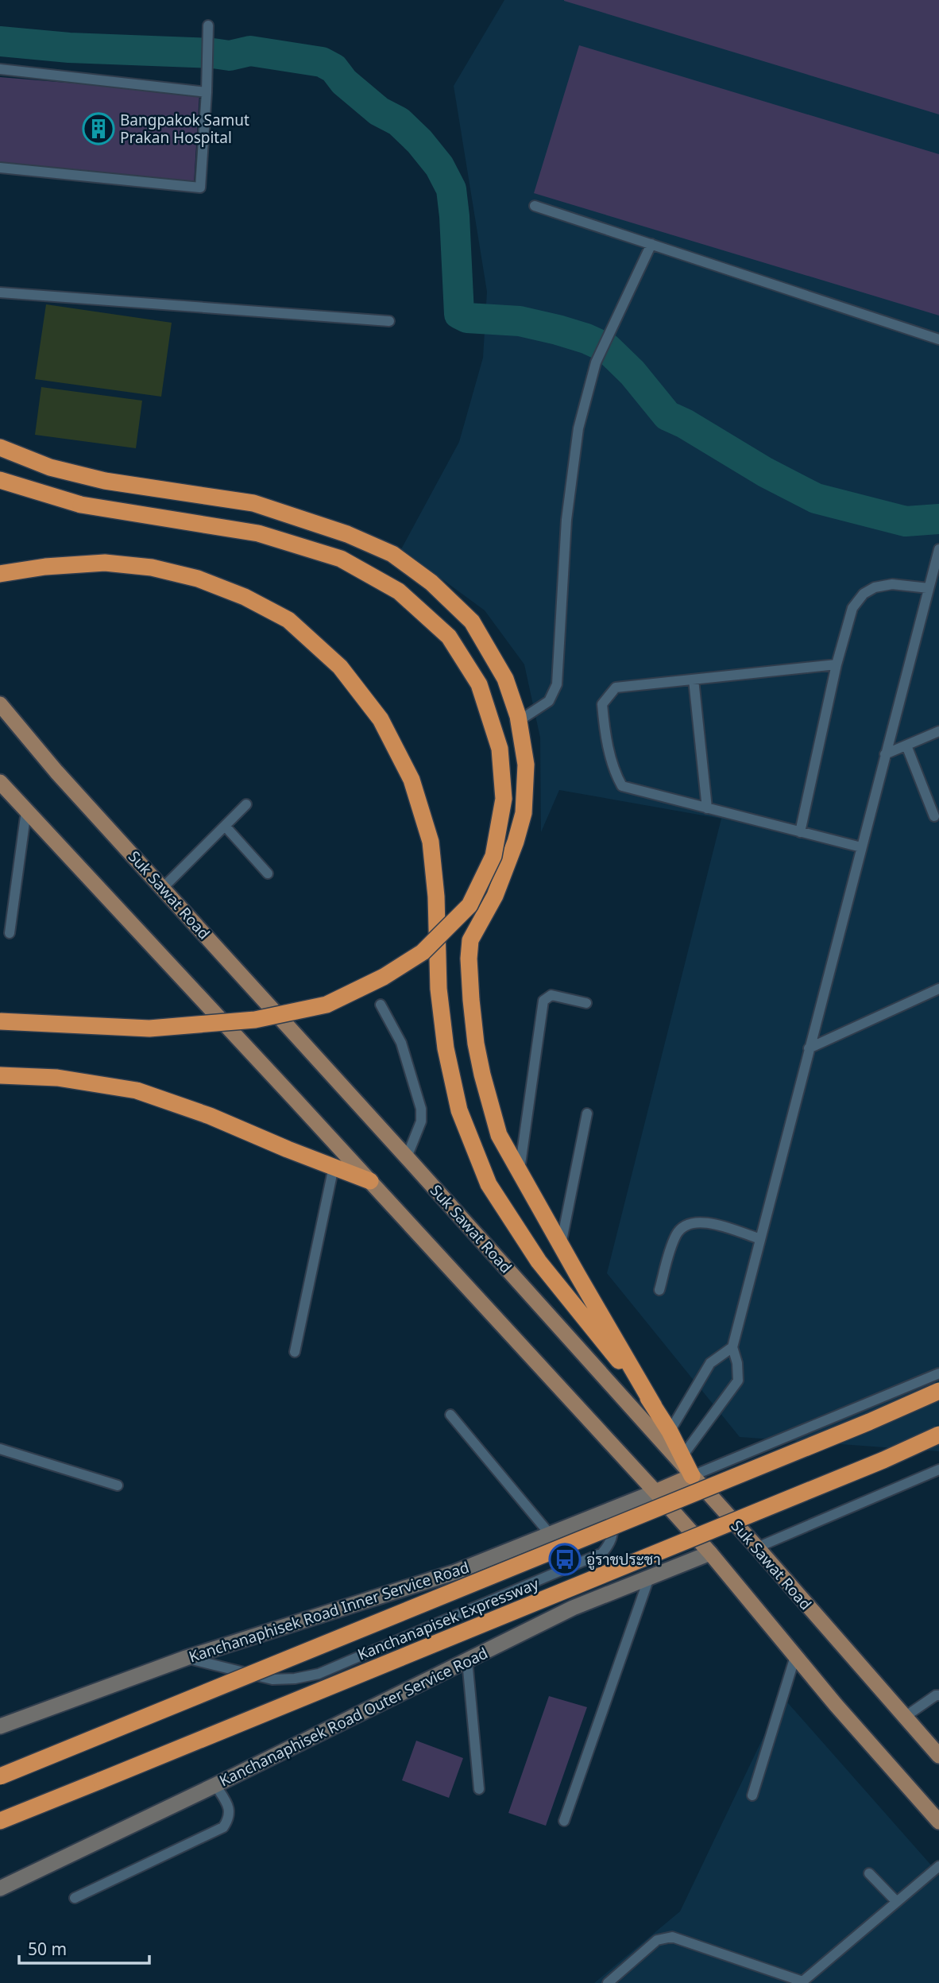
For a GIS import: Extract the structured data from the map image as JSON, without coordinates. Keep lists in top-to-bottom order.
{
  "streets": {
    "highway": ["Kanchanapisek Expressway"],
    "main road": ["Suk Sawat Road", "Kanchanaphisek Road Inner Service Road", "Kanchanaphisek Road Outer Service Road"]
  },
  "places": {
    "building": ["Bangpakok Samut Prakan Hospital"],
    "bus stop": ["อู่ราชประชา"]
  },
  "scale_bar": "50 m"
}
